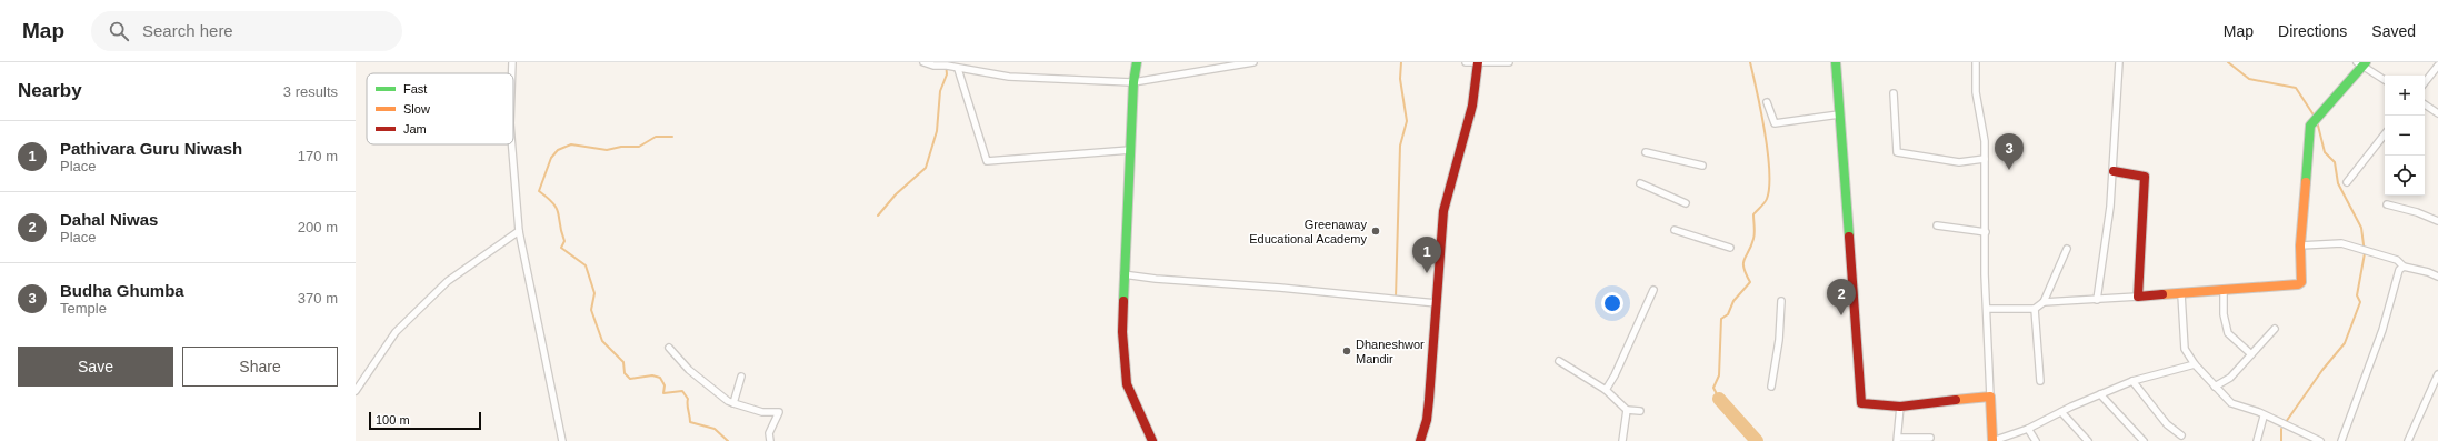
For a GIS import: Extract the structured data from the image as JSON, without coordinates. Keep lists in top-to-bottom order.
{
  "places": ["Greenaway Educational Academy", "Dhaneshwor Mandir"],
  "legend": ["Fast", "Slow", "Jam"],
  "scale_bar": "100 m",
  "page": {
    "header": "Map",
    "search": "Search here",
    "nav": ["Map", "Directions", "Saved"],
    "heading": ["Nearby", "3 results"],
    "map_buttons": ["+", "−"],
    "list": [
      {
        "mark": "1",
        "name": "Pathivara Guru Niwash",
        "note": "Place",
        "value": "170 m"
      },
      {
        "mark": "2",
        "name": "Dahal Niwas",
        "note": "Place",
        "value": "200 m"
      },
      {
        "mark": "3",
        "name": "Budha Ghumba",
        "note": "Temple",
        "value": "370 m"
      }
    ],
    "pins": ["3", "1", "2"],
    "buttons": ["Save", "Share"],
    "scale": "100 m"
  }
}
